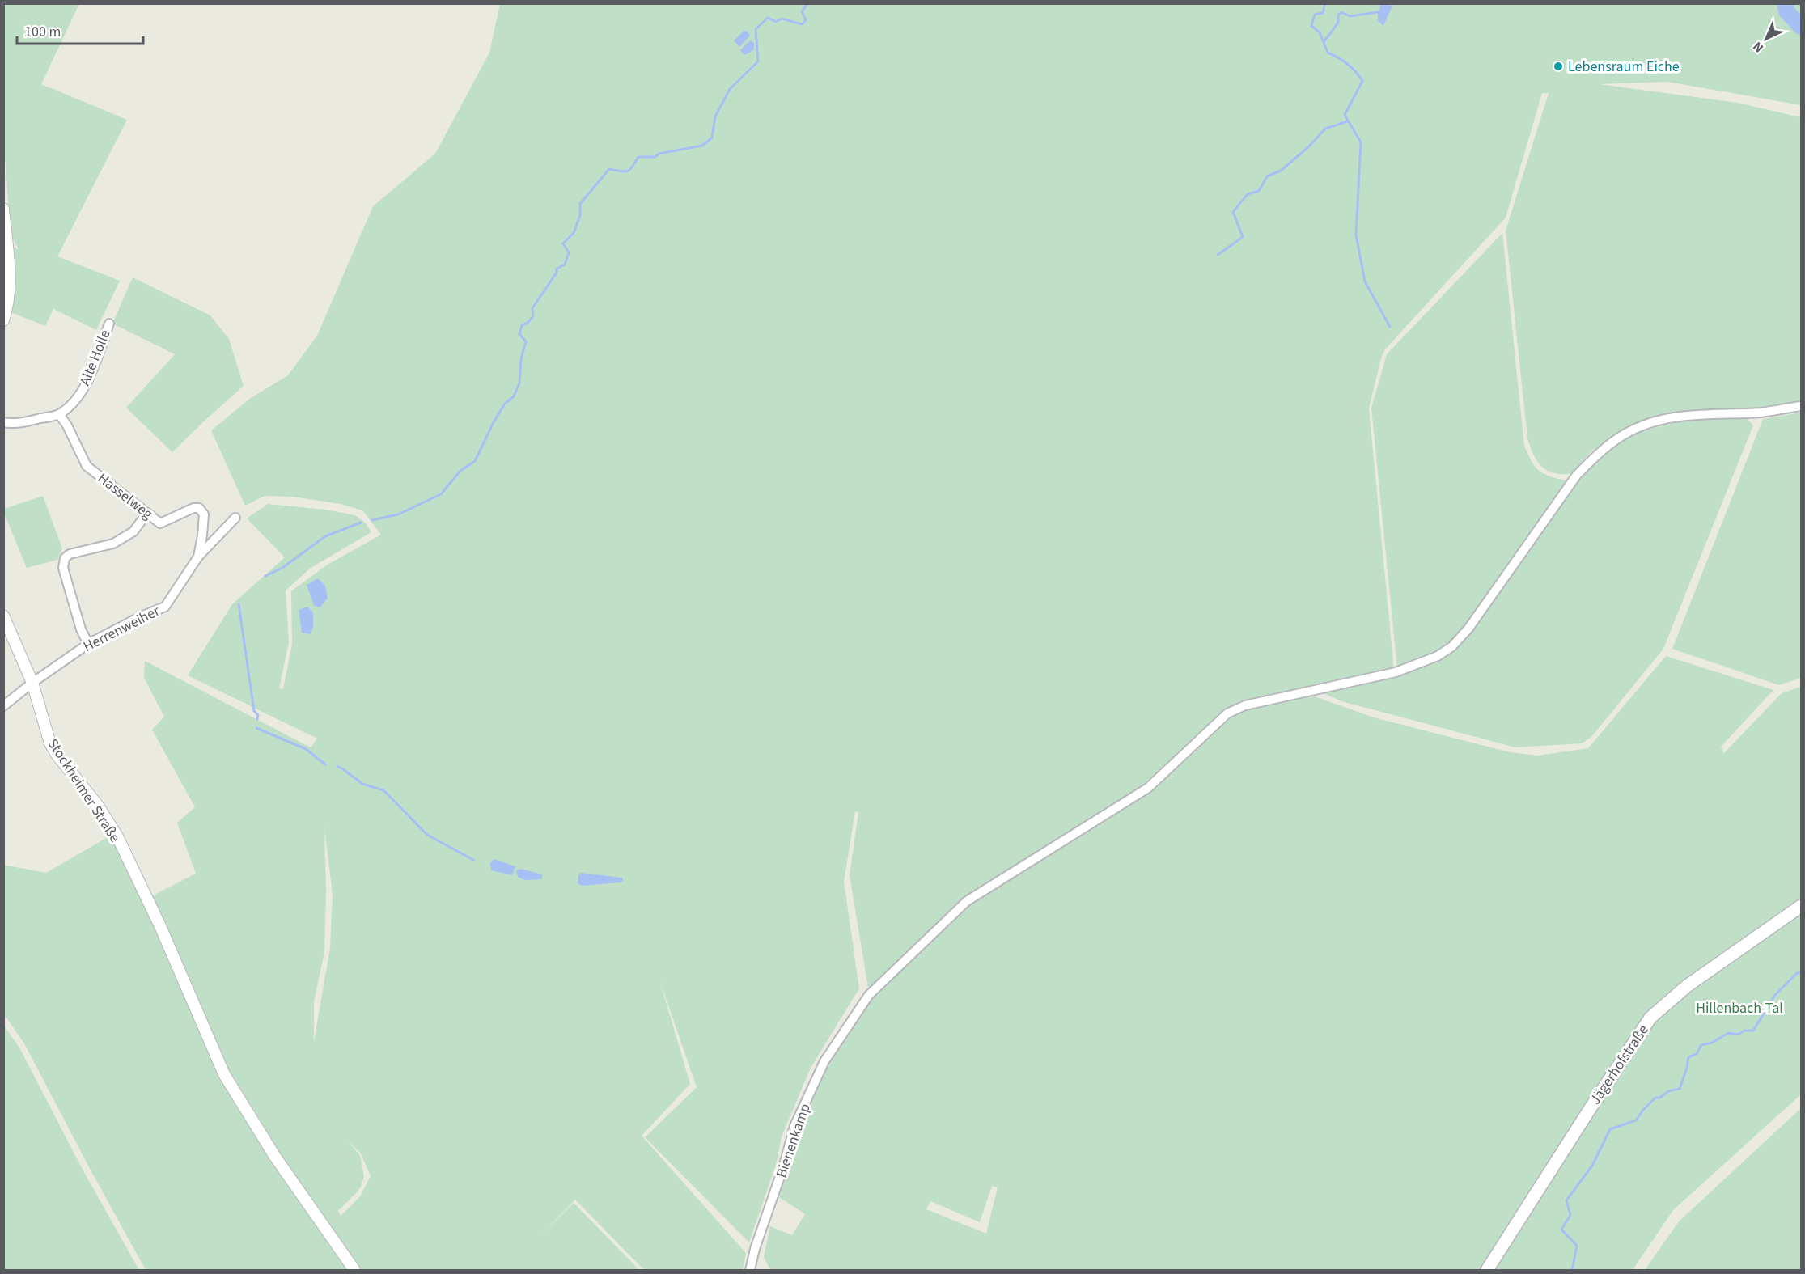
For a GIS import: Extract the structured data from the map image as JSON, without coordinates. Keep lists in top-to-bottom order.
{
  "streets": {
    "main road": ["Jägerhofstraße"],
    "street": [
      "Alte Holle",
      "Hasselweg",
      "Herrenweiher",
      "Stockheimer Straße",
      "Bienenkamp"
    ]
  },
  "crossings": [
    ["Alte Holle", "Hasselweg"],
    ["Hasselweg", "Herrenweiher"],
    ["Herrenweiher", "Stockheimer Straße"]
  ],
  "parks": ["Hillenbach-Tal"],
  "places": ["Lebensraum Eiche"],
  "scale_bar": "100 m",
  "north": "bottom left"
}
